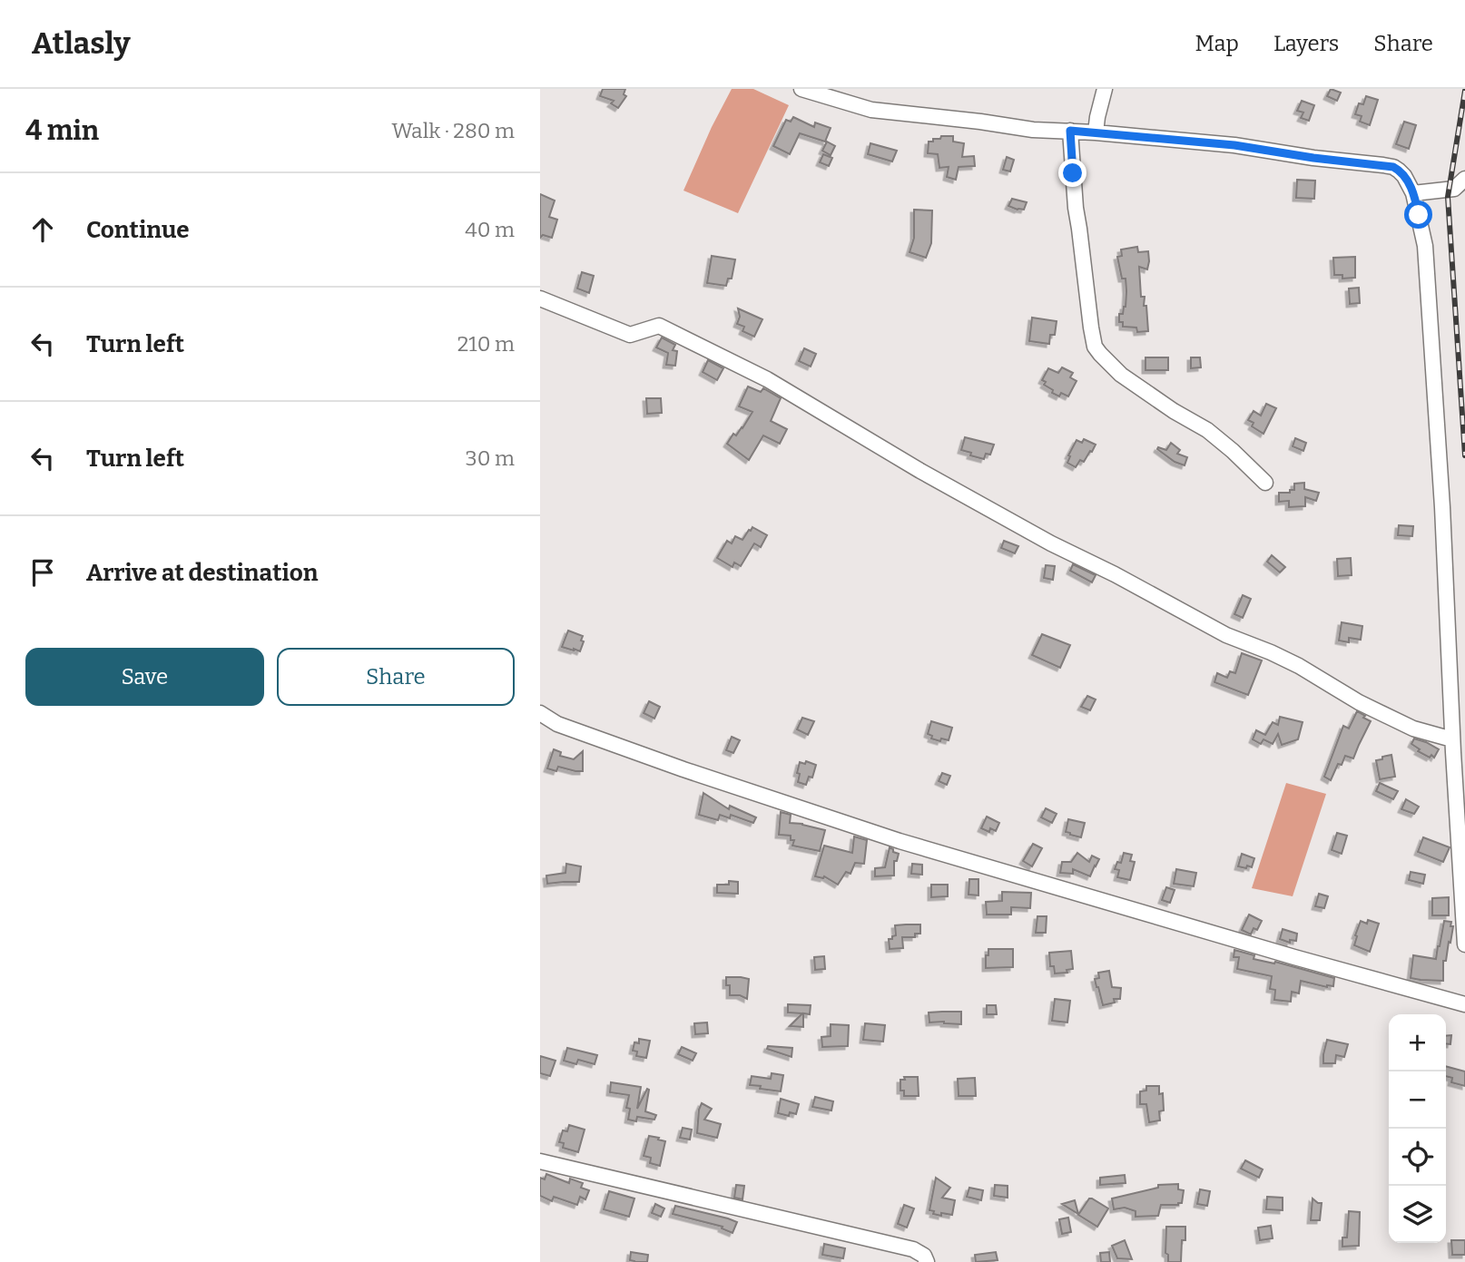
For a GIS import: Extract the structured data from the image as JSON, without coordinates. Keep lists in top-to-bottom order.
{
  "page": {
    "header": "Atlasly",
    "nav": ["Map", "Layers", "Share"],
    "heading": ["4 min", "Walk · 280 m"],
    "list": [
      ["Continue", "40 m"],
      ["Turn left", "210 m"],
      ["Turn left", "30 m"],
      "Arrive at destination"
    ],
    "buttons": ["Save", "Share"],
    "map_buttons": ["+", "−"]
  }
}
